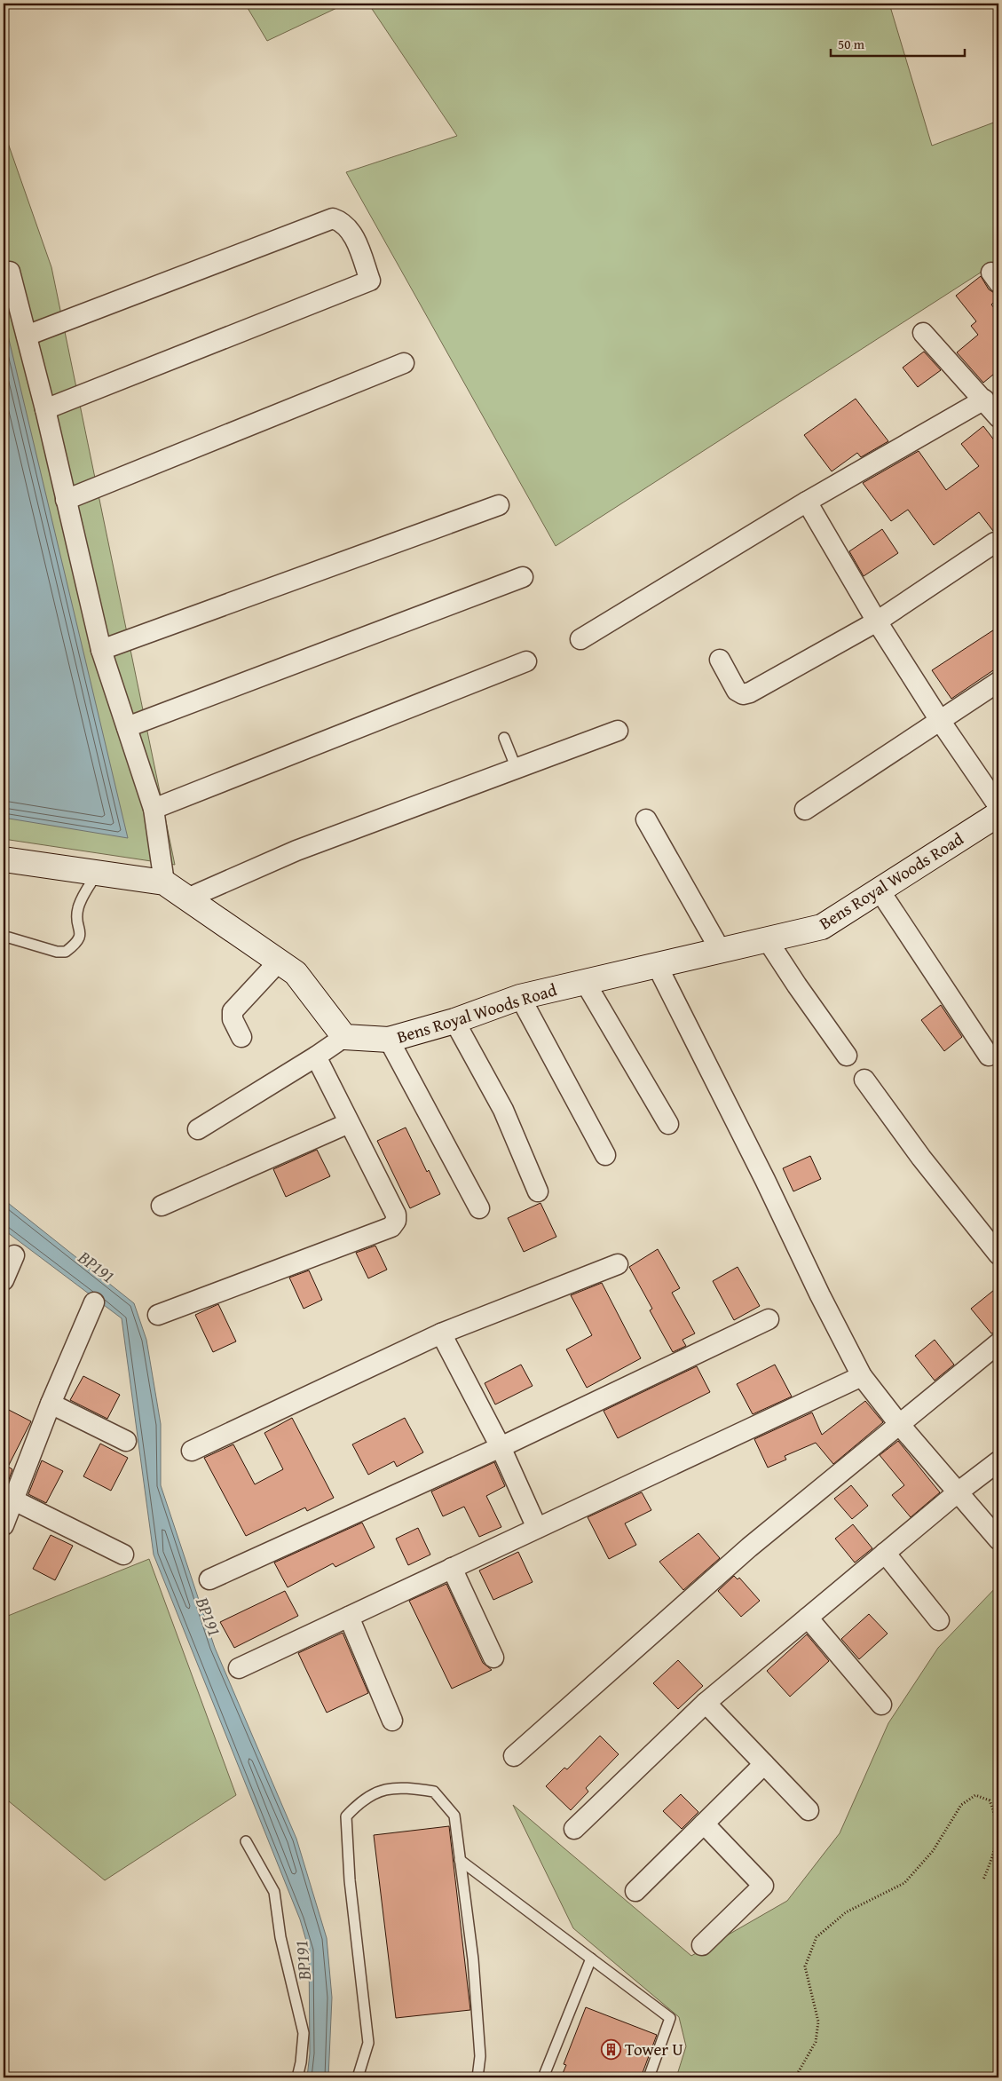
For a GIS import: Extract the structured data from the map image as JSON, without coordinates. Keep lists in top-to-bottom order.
{
  "streets": {
    "street": ["Bens Royal Woods Road"]
  },
  "water": ["BP191"],
  "places": {
    "building": ["Tower U"]
  },
  "scale_bar": "50 m"
}
